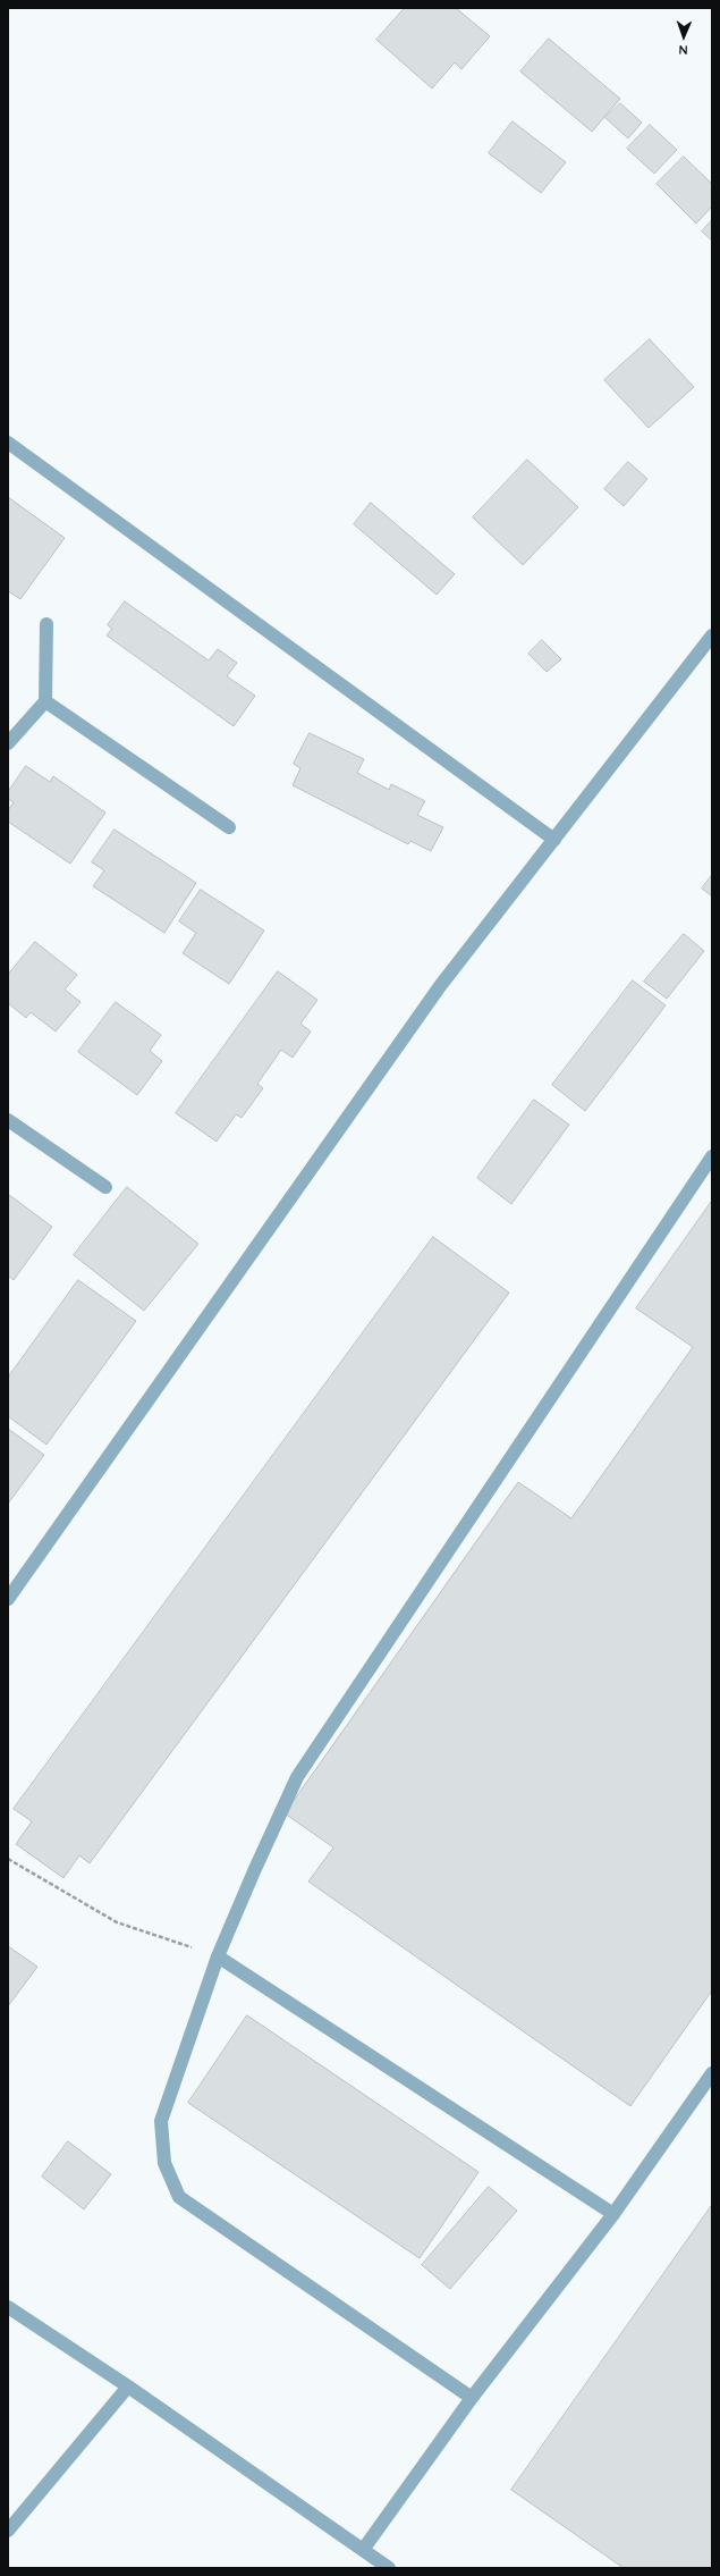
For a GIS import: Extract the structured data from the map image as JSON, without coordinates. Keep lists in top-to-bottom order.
{
  "north": "bottom"
}
